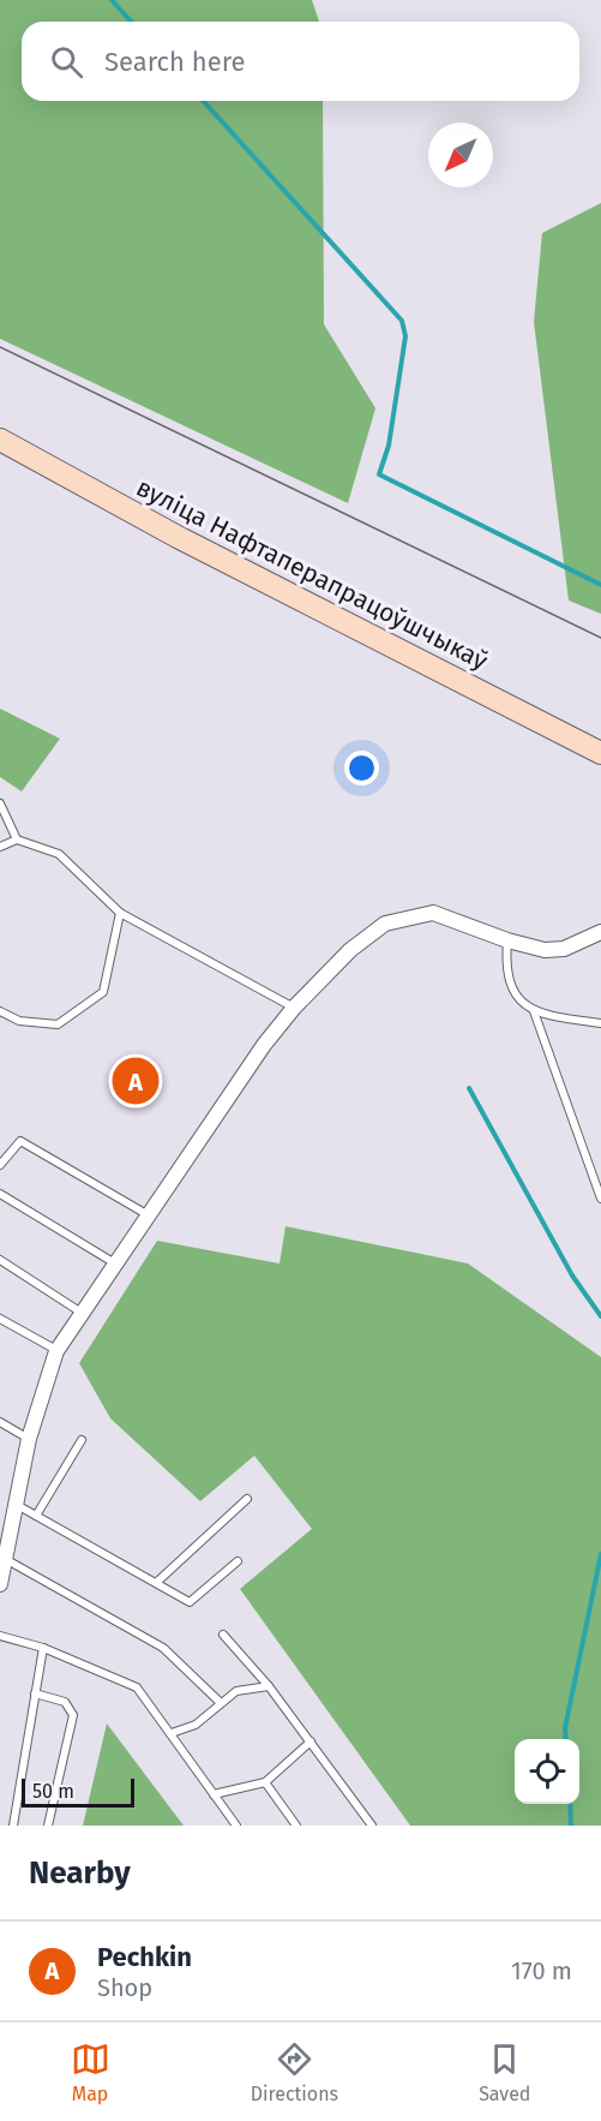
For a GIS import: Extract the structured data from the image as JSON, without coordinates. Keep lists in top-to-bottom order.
{
  "streets": {
    "main road": ["вуліца Нафтаперапрацоўшчыкаў"]
  },
  "scale_bar": "50 m",
  "north": "bottom left",
  "page": {
    "search": "Search here",
    "pins": "A",
    "scale": "50 m",
    "heading": "Nearby",
    "list": [
      {
        "mark": "A",
        "name": "Pechkin",
        "note": "Shop",
        "value": "170 m"
      }
    ],
    "nav": ["Map", "Directions", "Saved"]
  }
}
